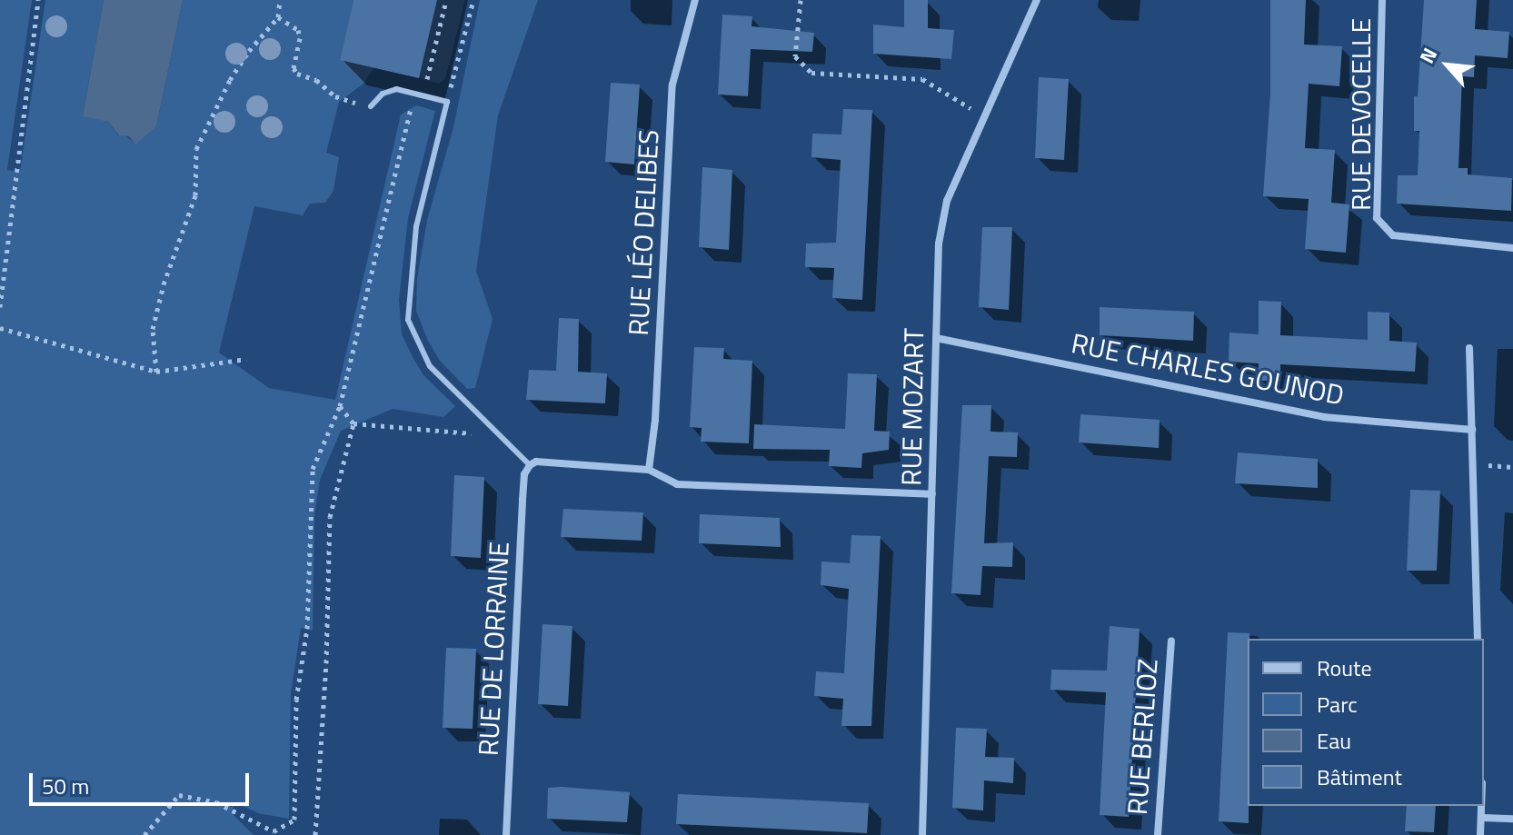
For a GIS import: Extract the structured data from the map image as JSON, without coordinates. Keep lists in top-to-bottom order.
{
  "streets": {
    "street": [
      "RUE DEVOCELLE",
      "RUE LÉO DELIBES",
      "RUE CHARLES GOUNOD",
      "RUE MOZART",
      "RUE DE LORRAINE",
      "RUE BERLIOZ"
    ]
  },
  "crossings": [
    ["RUE CHARLES GOUNOD", "RUE MOZART"]
  ],
  "legend": [
    "Route",
    "Parc",
    "Eau",
    "Bâtiment"
  ],
  "scale_bar": "50 m",
  "north": "top left"
}
